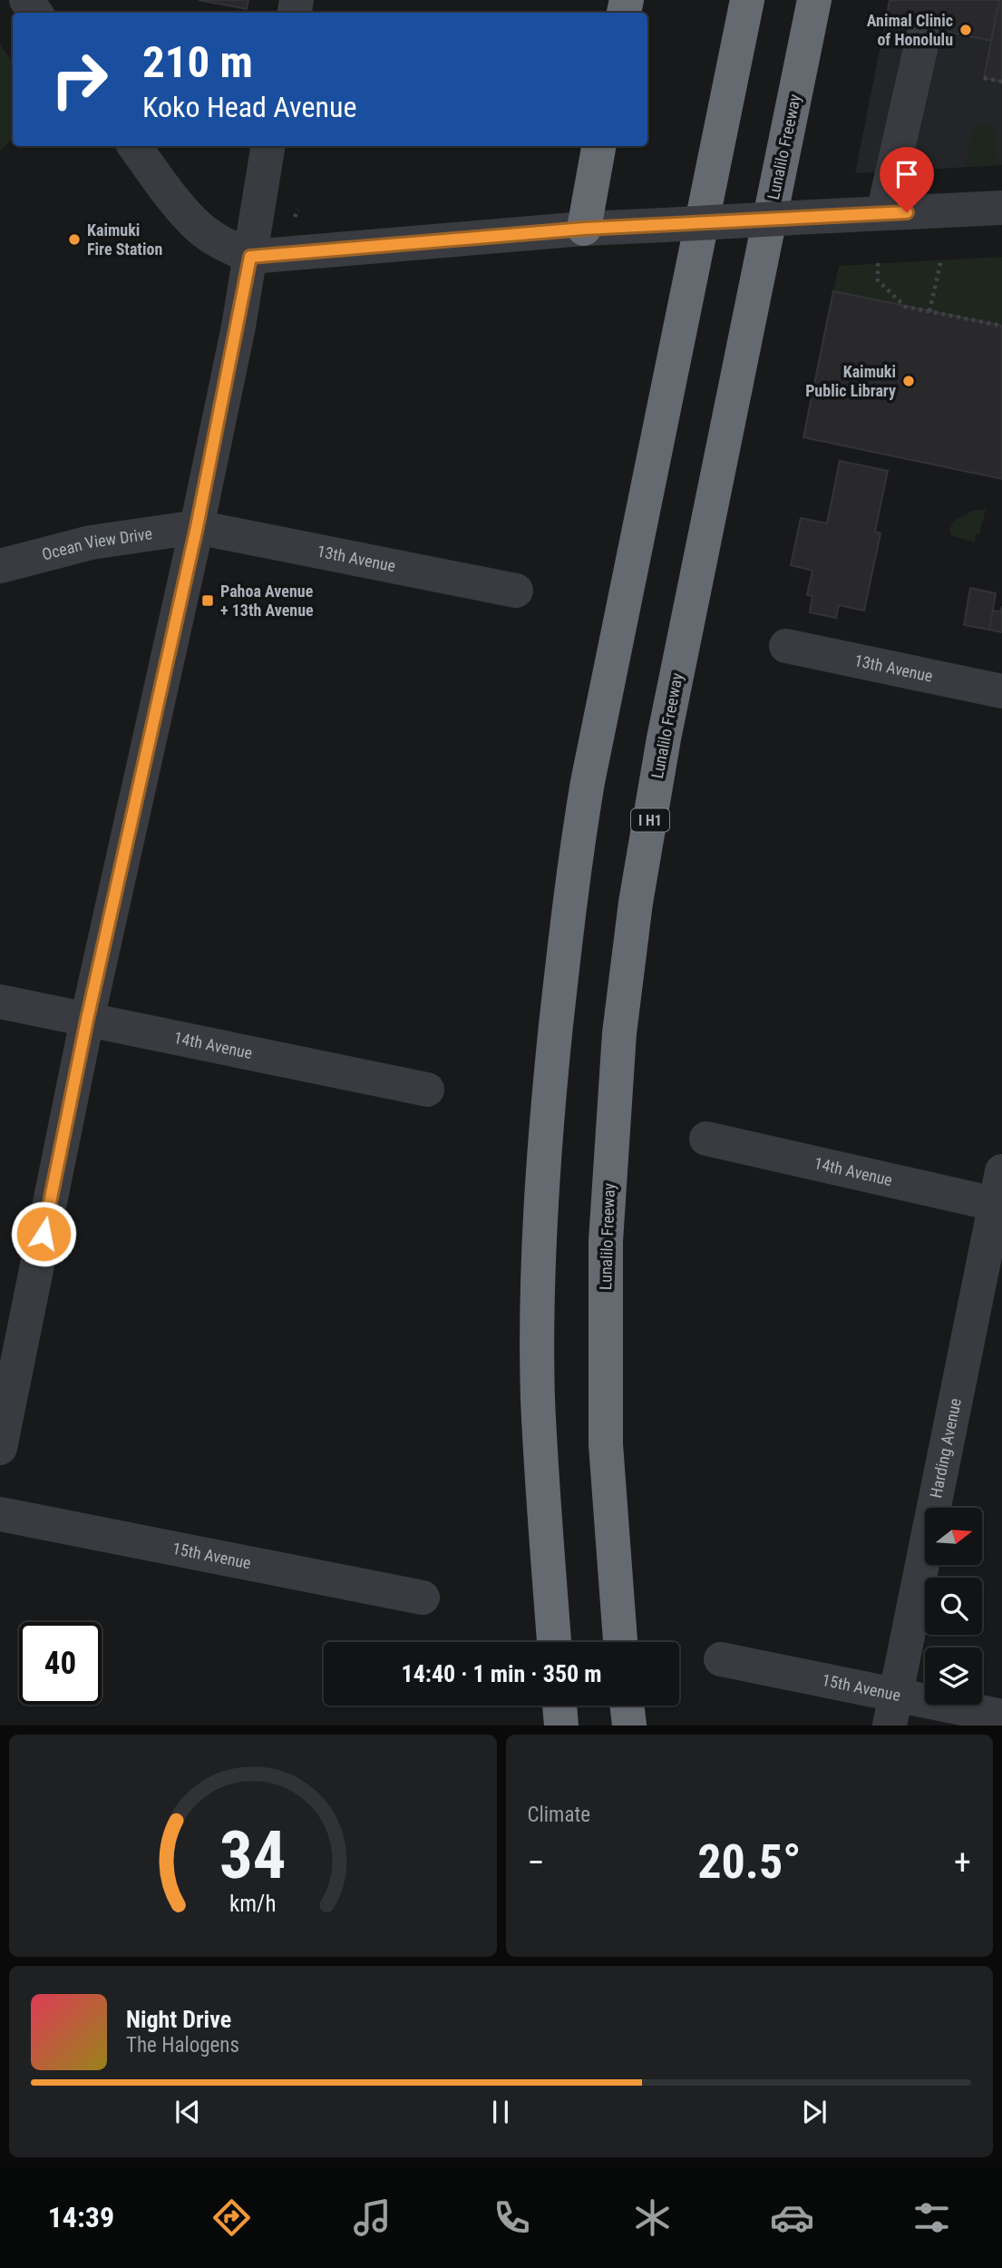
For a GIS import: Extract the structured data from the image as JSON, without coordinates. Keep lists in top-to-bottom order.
{
  "streets": {
    "highway": ["Lunalilo Freeway", "I H1"],
    "street": [
      "Ocean View Drive",
      "13th Avenue",
      "14th Avenue",
      "Harding Avenue",
      "15th Avenue"
    ]
  },
  "crossings": [
    ["Ocean View Drive", "13th Avenue"],
    ["14th Avenue", "Harding Avenue"],
    ["Harding Avenue", "15th Avenue"]
  ],
  "places": {
    "other": ["Animal Clinic of Honolulu", "Kaimuki Fire Station", "Kaimuki Public Library"],
    "transit": ["Pahoa Avenue + 13th Avenue"]
  },
  "north": "right",
  "page": {
    "turn": ["210 m", "Koko Head Avenue"],
    "limit": "40",
    "trip": "14:40 · 1 min · 350 m",
    "tile": "Climate",
    "heat": ["−", "20.5°", "+"],
    "song": ["Night Drive", "The Halogens"],
    "tabs": "14:39",
    "gauge": ["34", "km/h"]
  }
}
